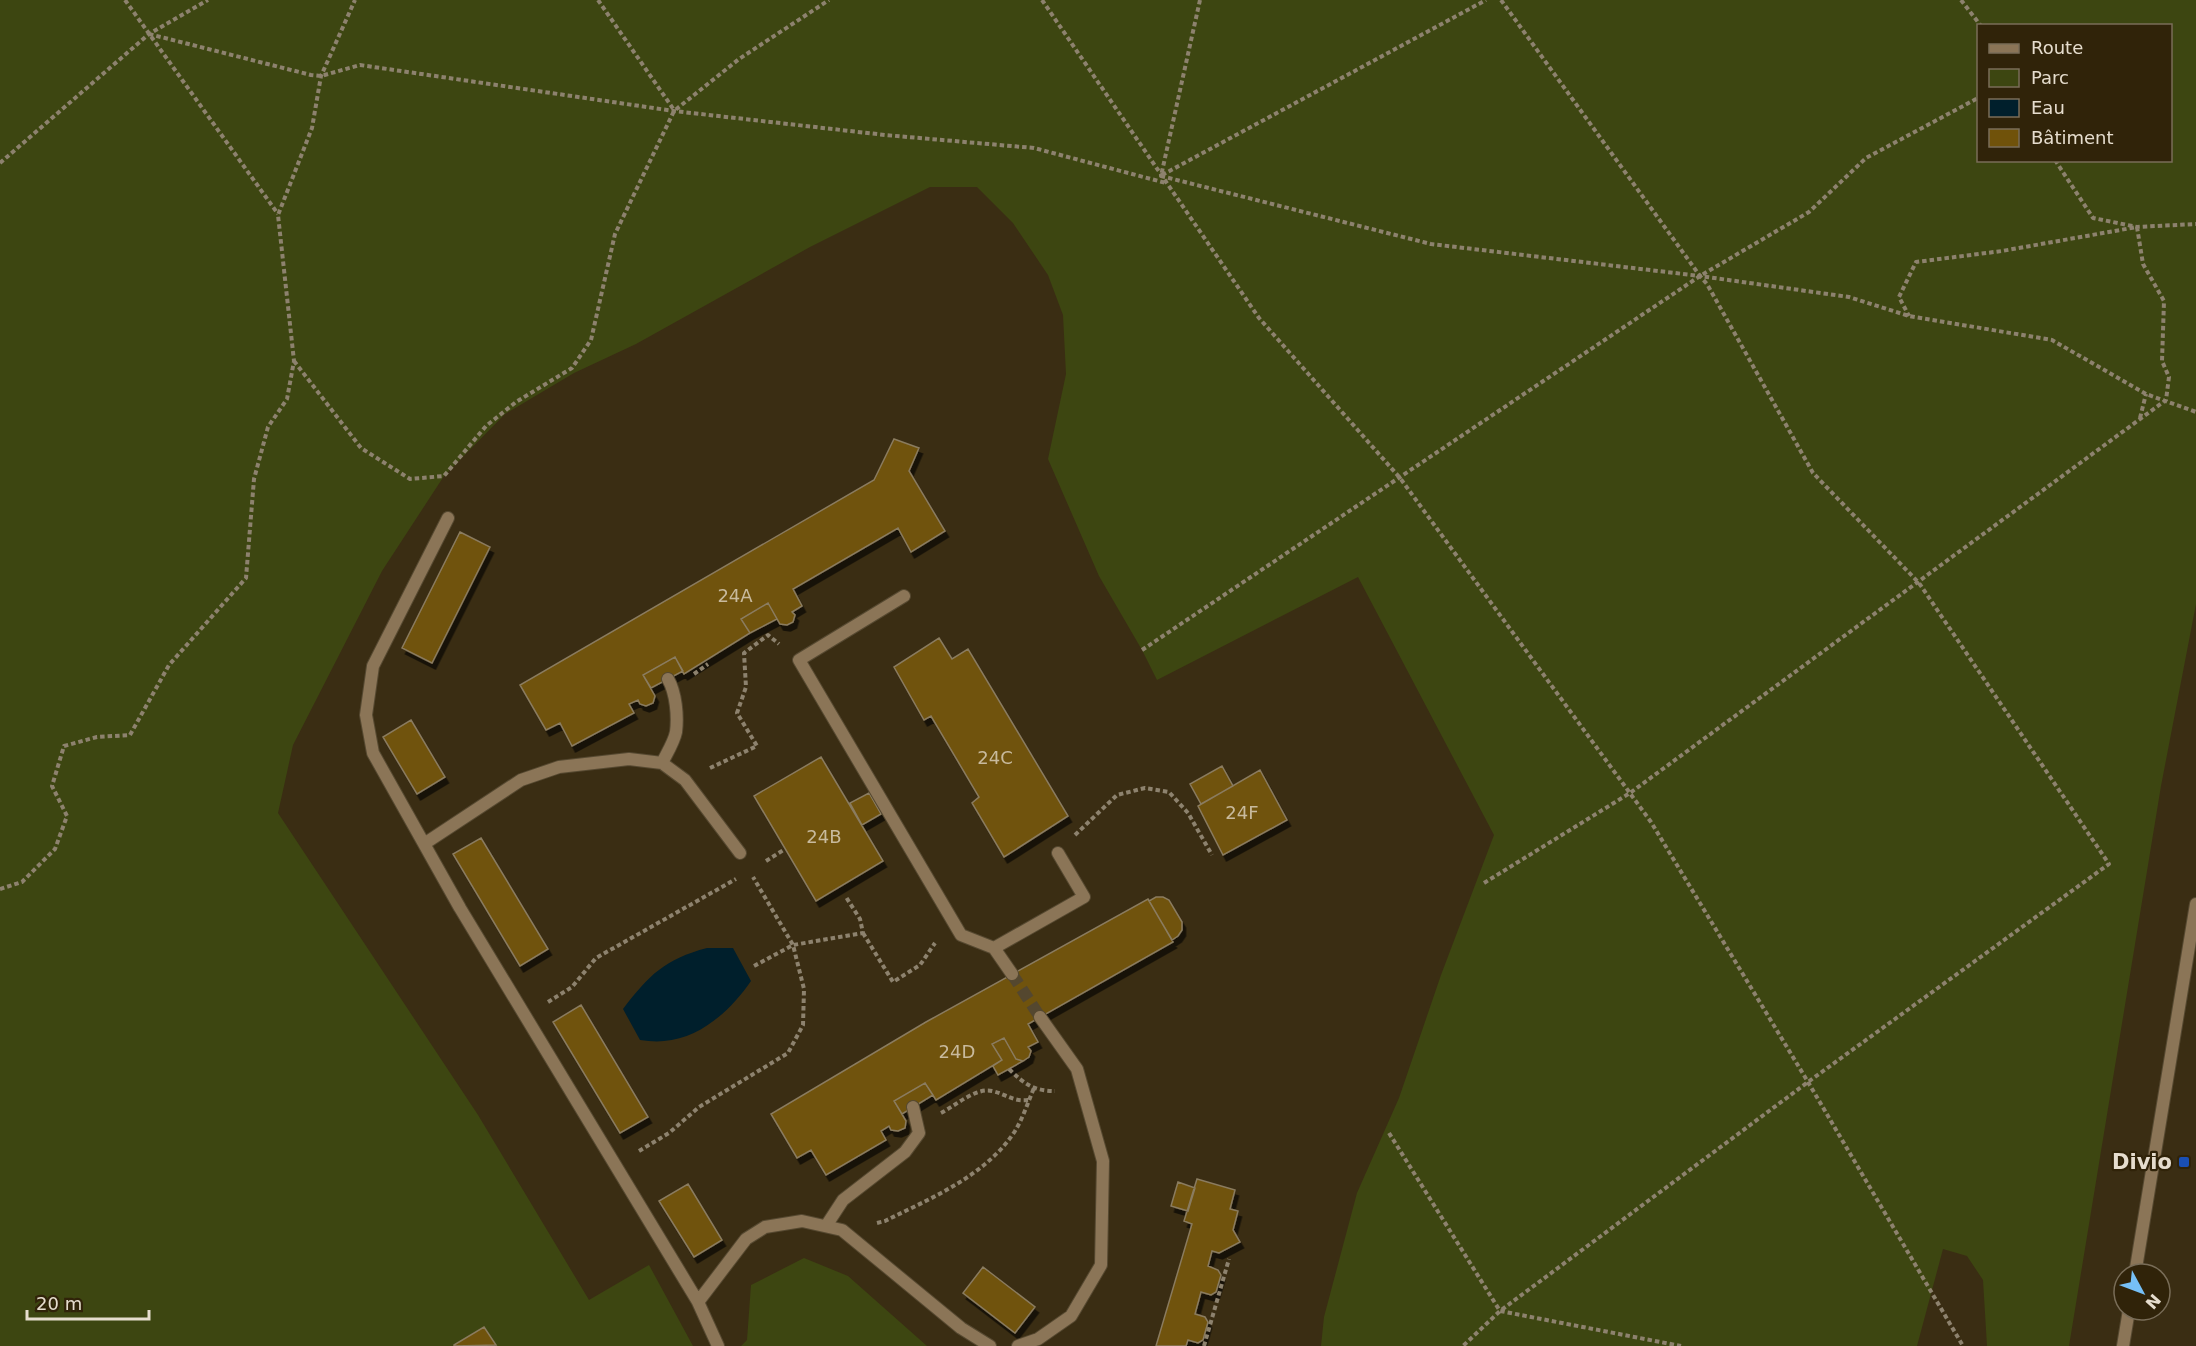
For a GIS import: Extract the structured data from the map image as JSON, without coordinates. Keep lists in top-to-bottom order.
{
  "places": {
    "transit": ["Divio"]
  },
  "house_numbers": [
    "24A",
    "24C",
    "24F",
    "24B",
    "24D"
  ],
  "legend": [
    "Route",
    "Parc",
    "Eau",
    "Bâtiment"
  ],
  "scale_bar": "20 m",
  "north": "bottom right"
}
